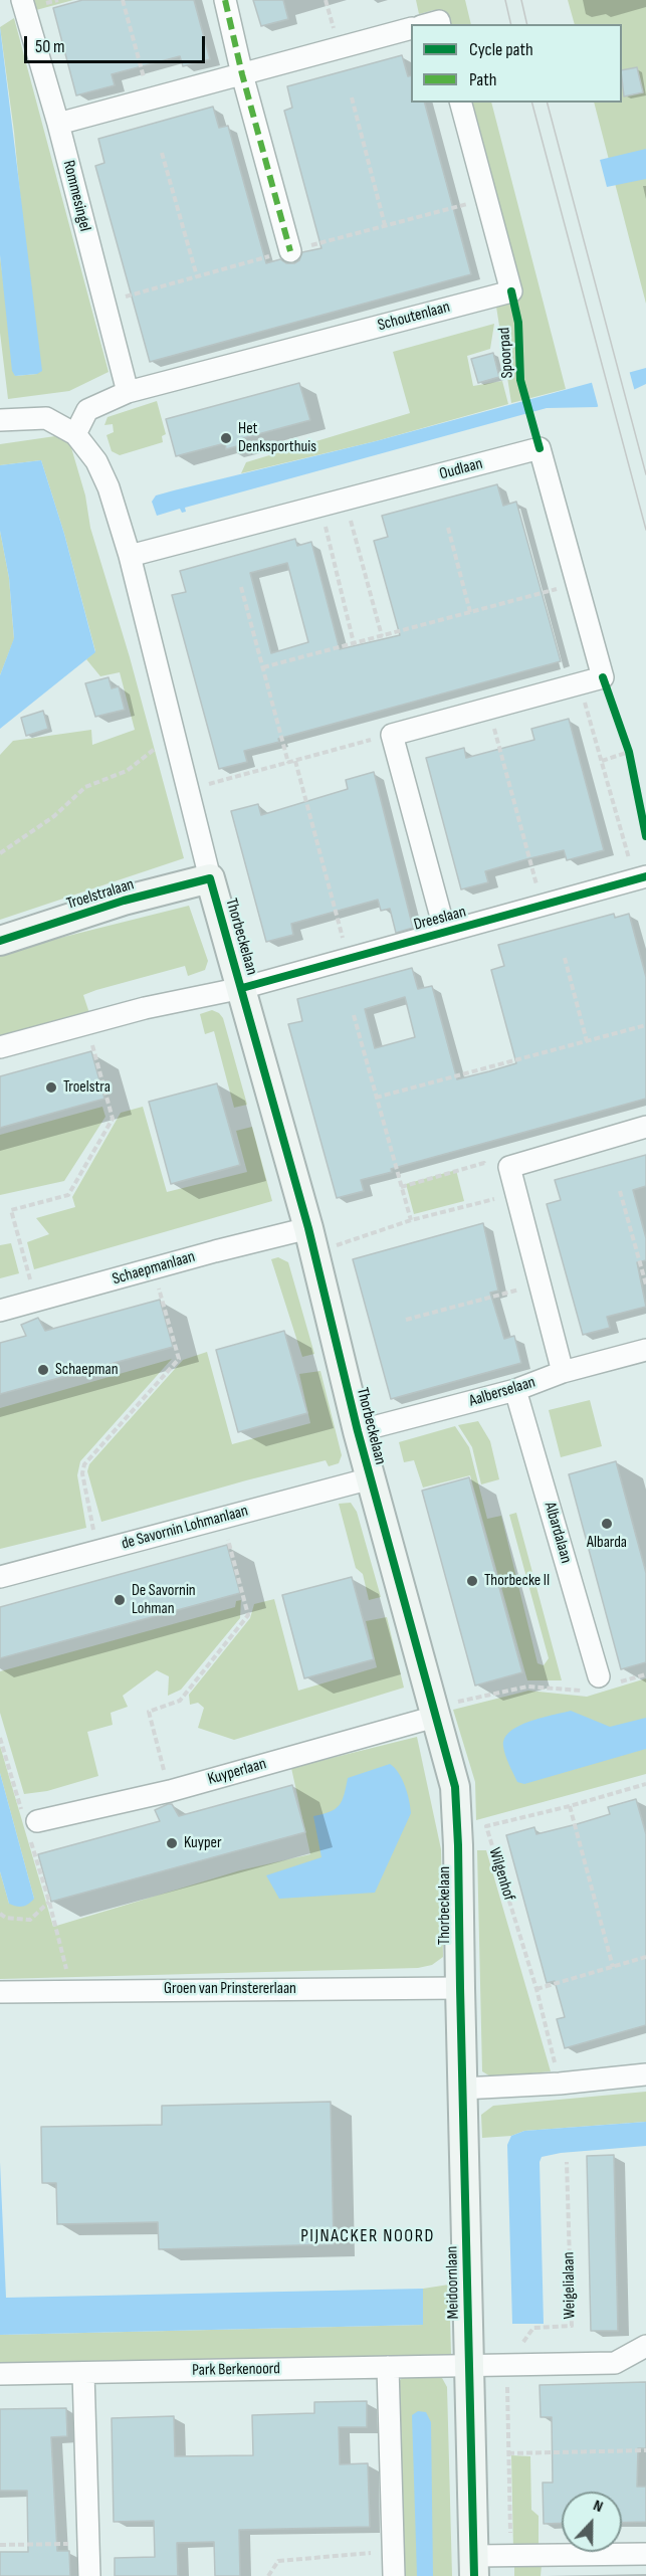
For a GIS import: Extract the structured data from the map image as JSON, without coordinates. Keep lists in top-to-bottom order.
{
  "streets": {
    "street": [
      "Rommesingel",
      "Schoutenlaan",
      "Oudlaan",
      "Troelstralaan",
      "Dreeslaan",
      "Thorbeckelaan",
      "Schaepmanlaan",
      "Aalberselaan",
      "de Savornin Lohmanlaan",
      "Albardalaan",
      "Kuyperlaan",
      "Groen van Prinstererlaan",
      "Meidoornlaan",
      "Park Berkenoord"
    ],
    "path": ["Wilgenhof", "Weigelialaan"],
    "cycle path": ["Spoorpad"]
  },
  "crossings": [
    ["Rommesingel", "Schoutenlaan"],
    ["Oudlaan", "Thorbeckelaan"],
    ["Troelstralaan", "Thorbeckelaan"],
    ["Dreeslaan", "Thorbeckelaan"],
    ["Thorbeckelaan", "Schaepmanlaan"],
    ["Thorbeckelaan", "Aalberselaan"],
    ["Thorbeckelaan", "de Savornin Lohmanlaan"],
    ["Thorbeckelaan", "Kuyperlaan"],
    ["Thorbeckelaan", "Groen van Prinstererlaan"],
    ["Thorbeckelaan", "Meidoornlaan"],
    ["Aalberselaan", "Albardalaan"],
    ["Groen van Prinstererlaan", "Meidoornlaan"],
    ["Meidoornlaan", "Park Berkenoord"]
  ],
  "districts": ["PIJNACKER NOORD"],
  "places": [
    "Het Denksporthuis",
    "Troelstra",
    "Schaepman",
    "Albarda",
    "Thorbecke II",
    "De Savornin Lohman",
    "Kuyper"
  ],
  "legend": ["Cycle path", "Path"],
  "scale_bar": "50 m",
  "north": "top"
}
